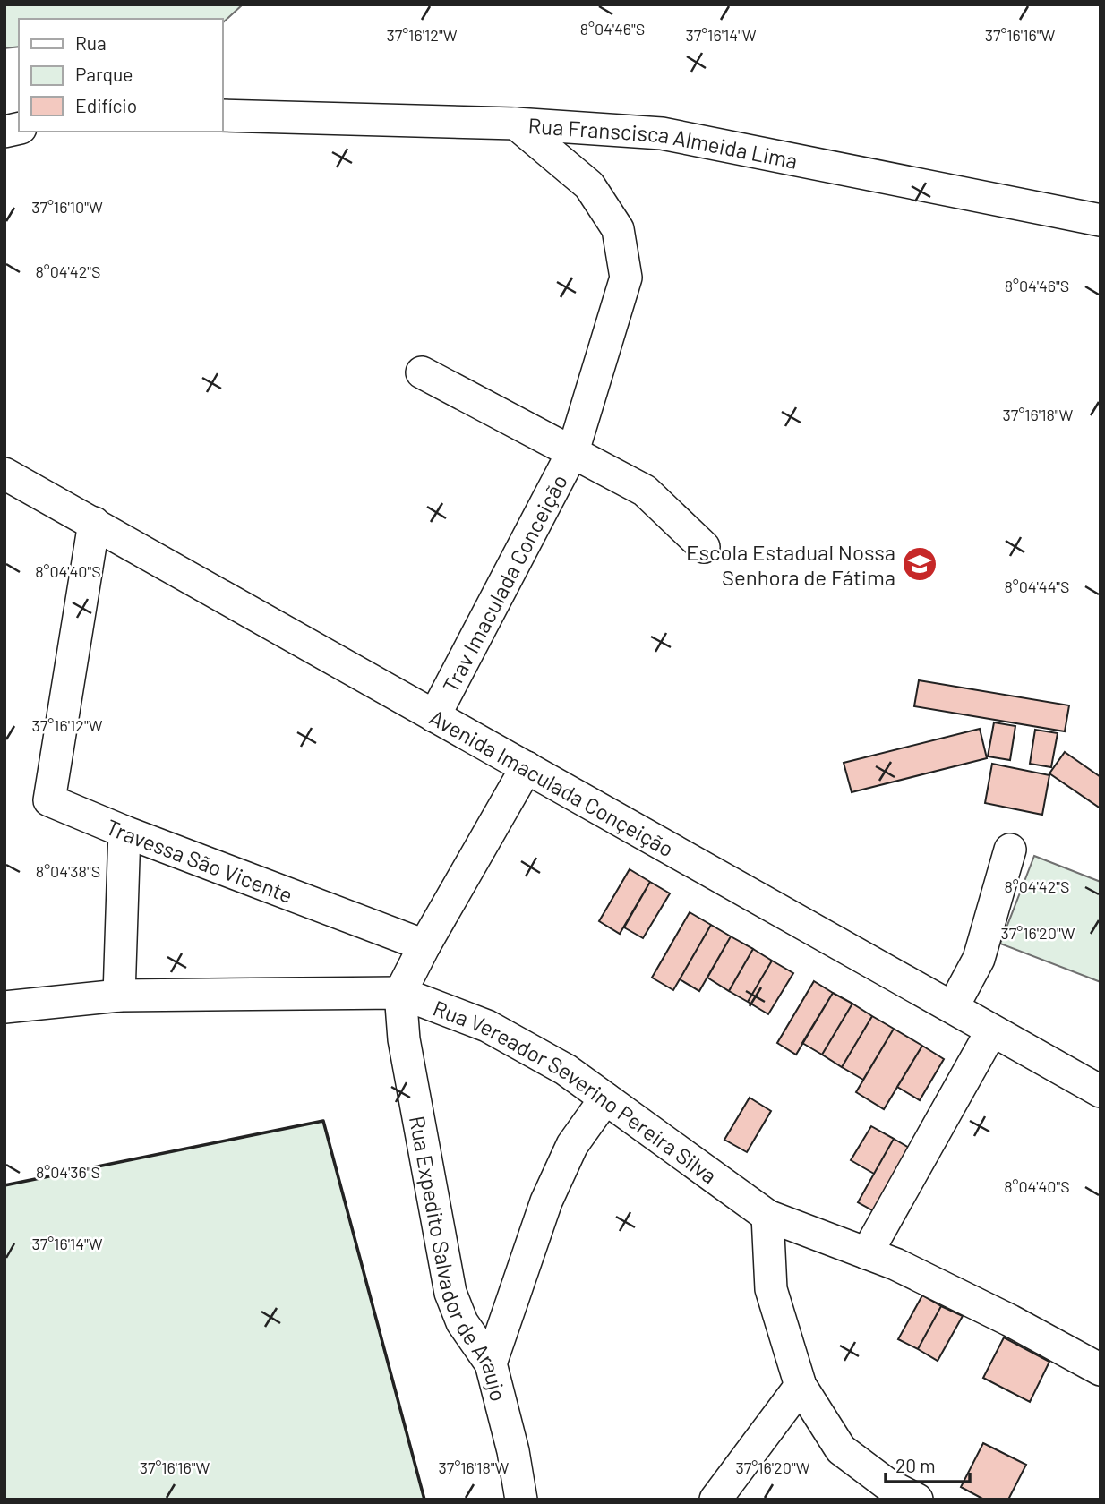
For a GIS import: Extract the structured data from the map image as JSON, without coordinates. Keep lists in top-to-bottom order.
{
  "streets": {
    "street": [
      "Rua Franscisca Almeida Lima",
      "Trav Imaculada Conceição",
      "Avenida Imaculada Conçeição",
      "Travessa São Vicente",
      "Rua Vereador Severino Pereira Silva",
      "Rua Expedito Salvador de Araujo"
    ]
  },
  "crossings": [
    ["Rua Franscisca Almeida Lima", "Trav Imaculada Conceição"],
    ["Trav Imaculada Conceição", "Avenida Imaculada Conçeição"],
    ["Avenida Imaculada Conçeição", "Travessa São Vicente"],
    ["Rua Vereador Severino Pereira Silva", "Rua Expedito Salvador de Araujo"]
  ],
  "places": {
    "school or university": ["Escola Estadual Nossa Senhora de Fátima"]
  },
  "legend": ["Rua", "Parque", "Edifício"],
  "scale_bar": "20 m",
  "coordinates": [
    "8°04'46\"S",
    "37°16'12\"W",
    "37°16'14\"W",
    "37°16'16\"W",
    "37°16'10\"W",
    "8°04'42\"S",
    "37°16'18\"W",
    "8°04'40\"S",
    "8°04'44\"S",
    "8°04'38\"S",
    "37°16'20\"W",
    "8°04'36\"S"
  ]
}
